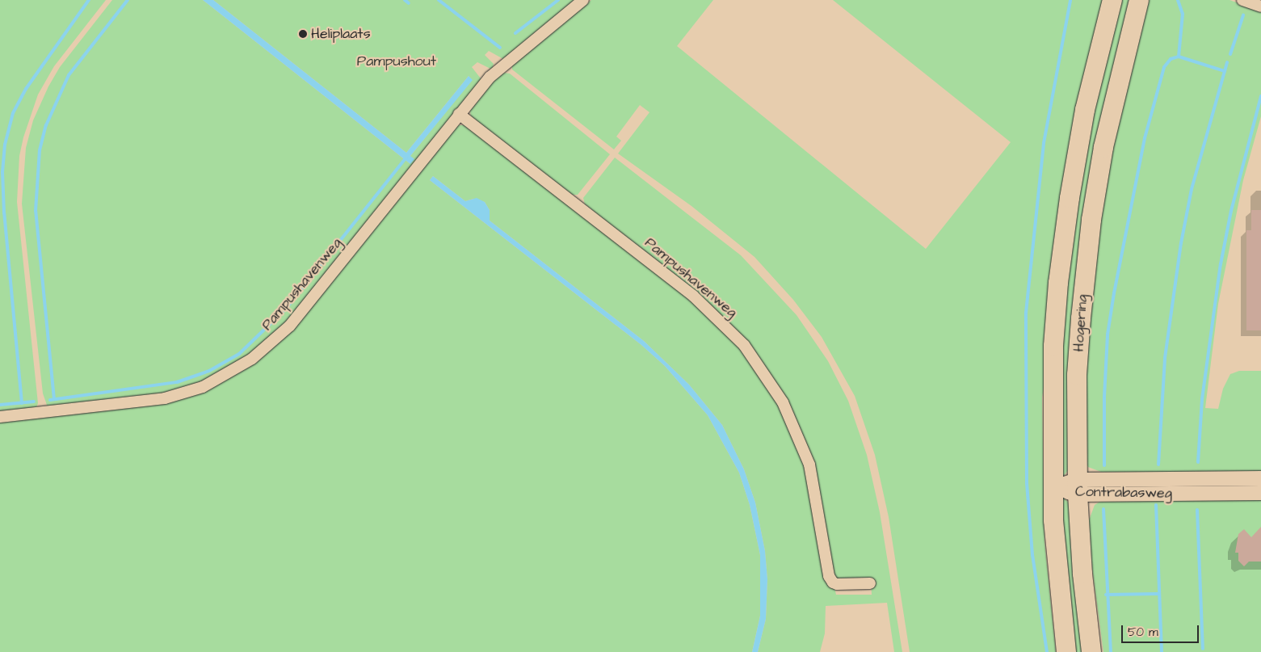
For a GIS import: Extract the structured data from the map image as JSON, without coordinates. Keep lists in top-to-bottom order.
{
  "streets": {
    "highway": ["Hogering"],
    "street": ["Pampushavenweg", "Contrabasweg"]
  },
  "crossings": [
    ["Hogering", "Contrabasweg"]
  ],
  "parks": ["Pampushout"],
  "places": ["Heliplaats"],
  "scale_bar": "50 m"
}
